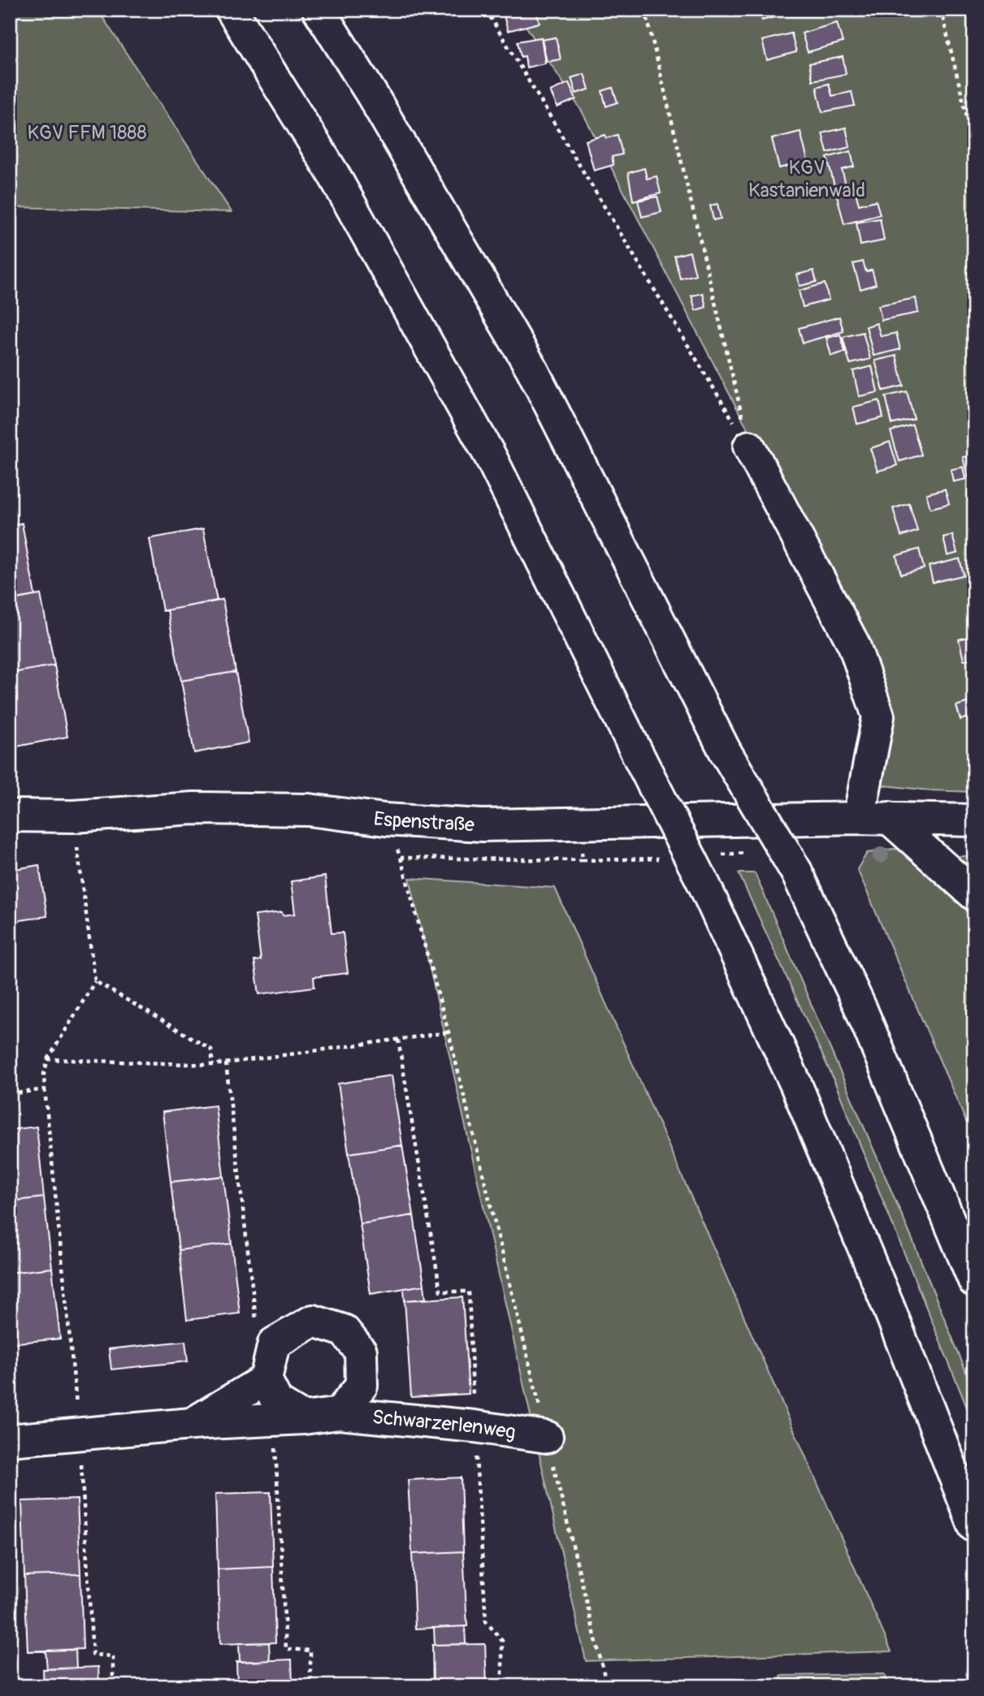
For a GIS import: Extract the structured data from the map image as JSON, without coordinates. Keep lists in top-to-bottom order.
{
  "streets": {
    "main road": ["Espenstraße", "Schwarzerlenweg"]
  },
  "parks": ["KGV FFM 1888", "KGV Kastanienwald"]
}
